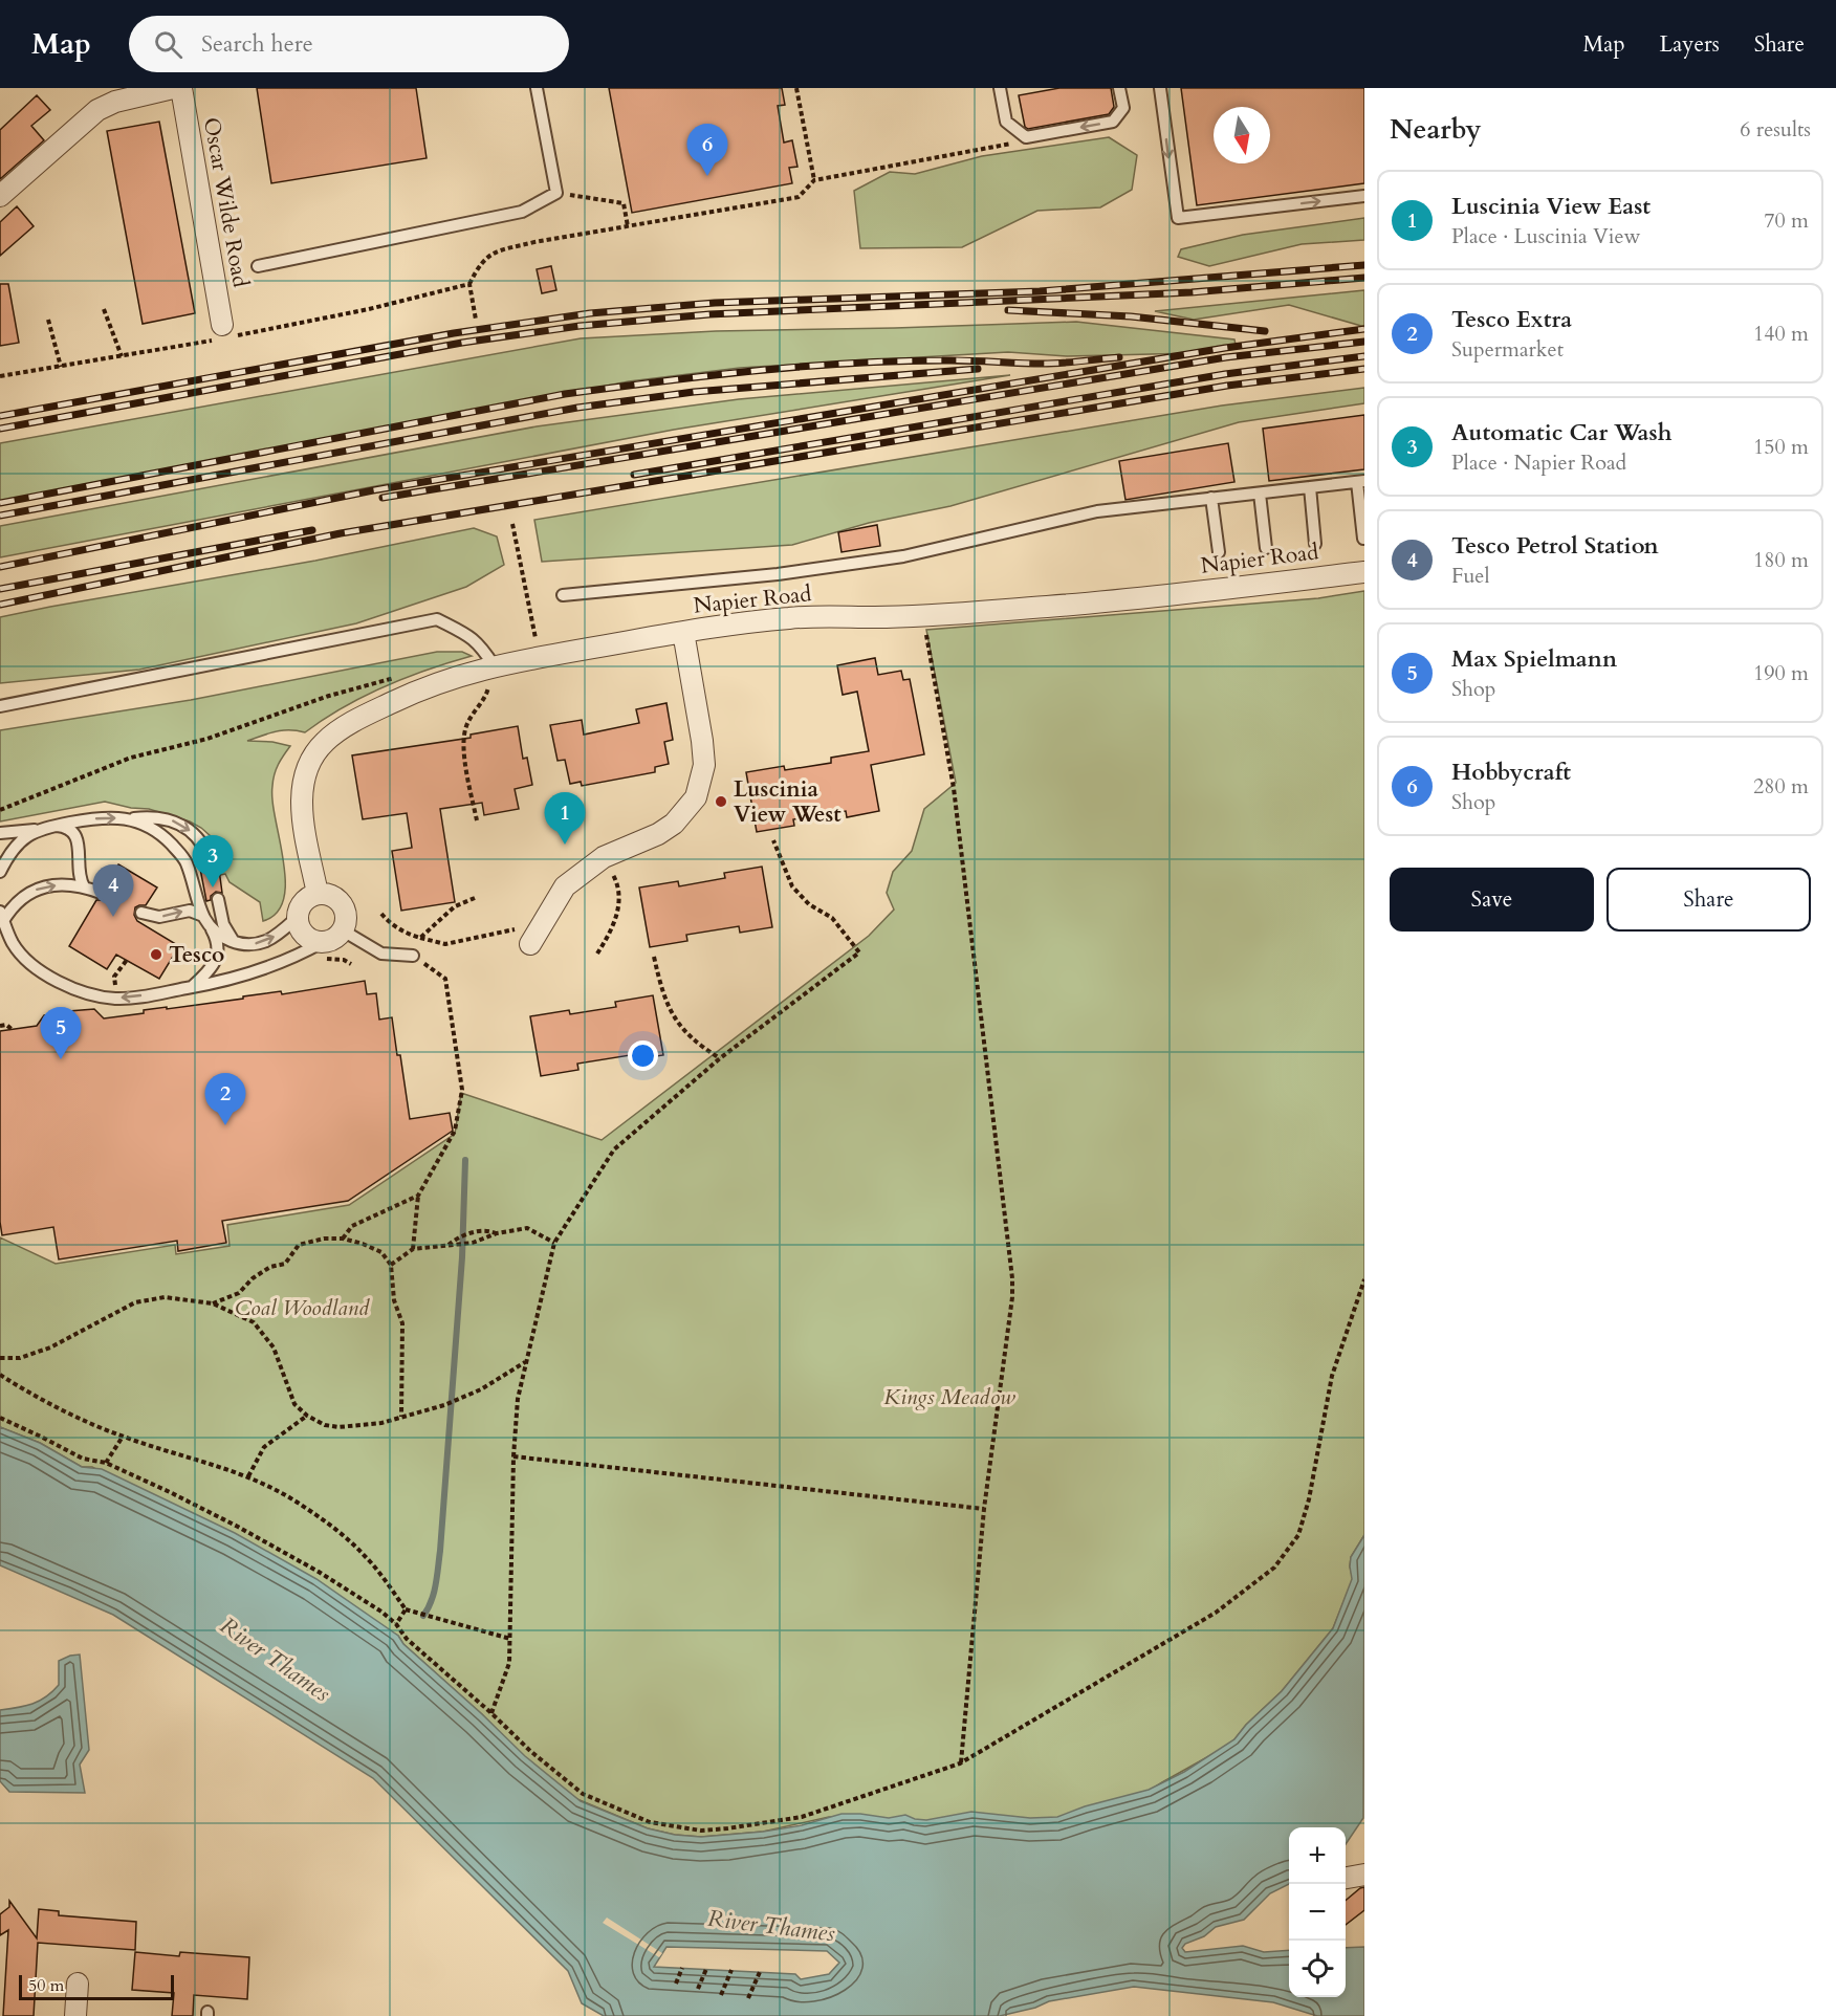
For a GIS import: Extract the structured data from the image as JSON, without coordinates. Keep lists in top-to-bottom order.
{
  "streets": {
    "street": ["Oscar Wilde Road", "Napier Road"]
  },
  "water": ["River Thames"],
  "parks": ["Coal Woodland", "Kings Meadow"],
  "places": ["Luscinia View West", "Tesco"],
  "scale_bar": "50 m",
  "north": "bottom",
  "page": {
    "header": "Map",
    "search": "Search here",
    "nav": ["Map", "Layers", "Share"],
    "heading": ["Nearby", "6 results"],
    "pins": [
      "6",
      "1",
      "3",
      "4",
      "5",
      "2"
    ],
    "list": [
      {
        "mark": "1",
        "name": "Luscinia View East",
        "note": "Place · Luscinia View",
        "value": "70 m"
      },
      {
        "mark": "2",
        "name": "Tesco Extra",
        "note": "Supermarket",
        "value": "140 m"
      },
      {
        "mark": "3",
        "name": "Automatic Car Wash",
        "note": "Place · Napier Road",
        "value": "150 m"
      },
      {
        "mark": "4",
        "name": "Tesco Petrol Station",
        "note": "Fuel",
        "value": "180 m"
      },
      {
        "mark": "5",
        "name": "Max Spielmann",
        "note": "Shop",
        "value": "190 m"
      },
      {
        "mark": "6",
        "name": "Hobbycraft",
        "note": "Shop",
        "value": "280 m"
      }
    ],
    "buttons": ["Save", "Share"],
    "map_buttons": ["+", "−"],
    "scale": "50 m"
  }
}
